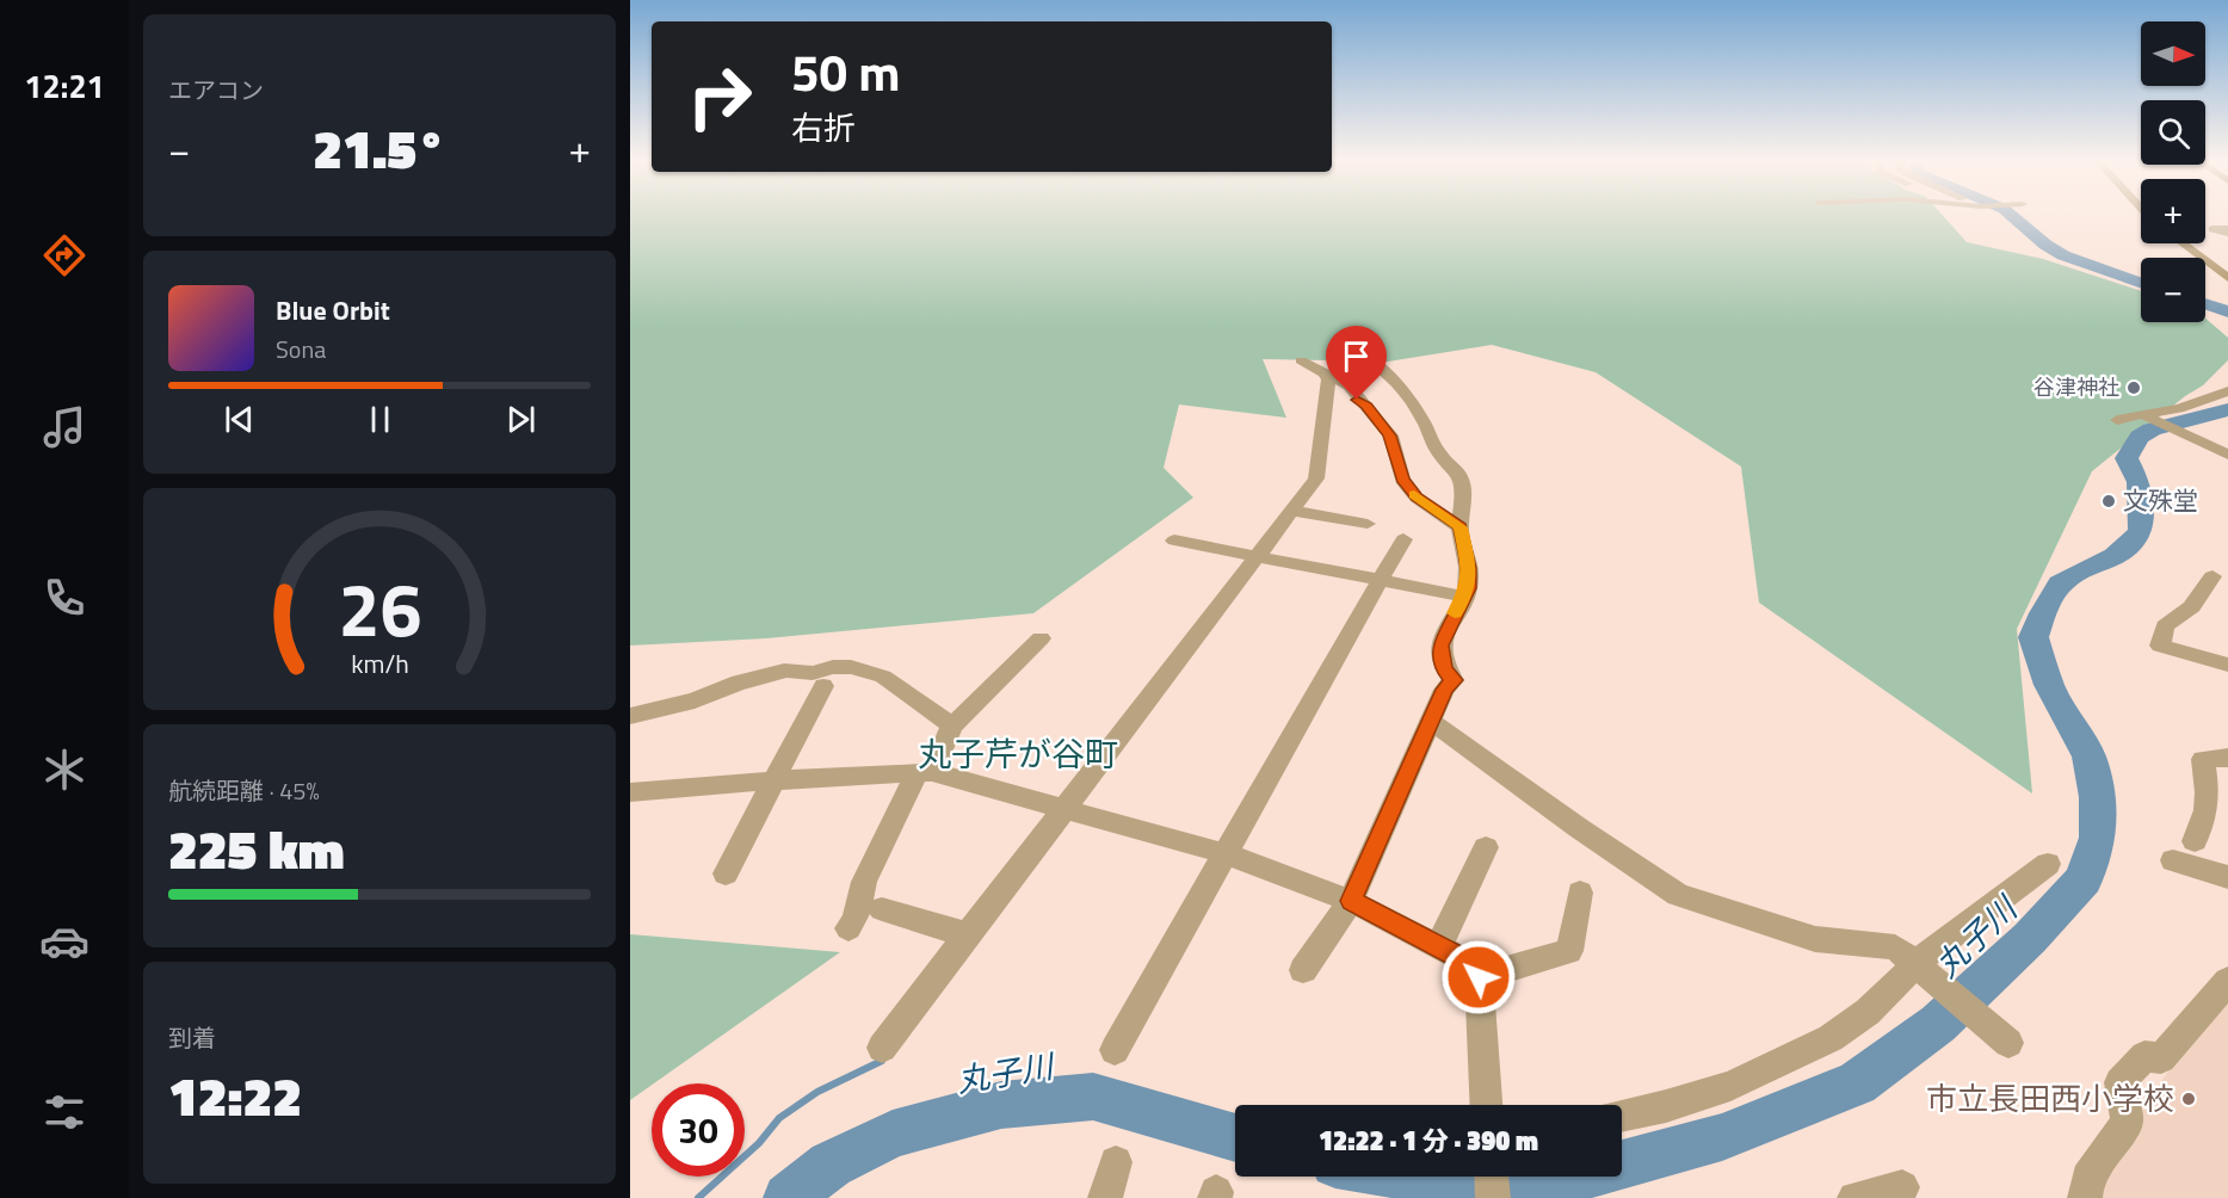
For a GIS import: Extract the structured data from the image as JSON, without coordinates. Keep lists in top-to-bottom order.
{
  "districts": ["丸子芹が谷町"],
  "water": ["丸子川"],
  "places": ["谷津神社", "文殊堂", "市立長田西小学校"],
  "north": "right",
  "page": {
    "tabs": "12:21",
    "tile": [
      "エアコン",
      ["航続距離 · 45%", "225 km"],
      ["到着", "12:22"]
    ],
    "map_buttons": ["+", "−"],
    "turn": ["50 m", "右折"],
    "heat": ["−", "21.5°", "+"],
    "song": ["Blue Orbit", "Sona"],
    "limit": "30",
    "trip": "12:22 · 1 分 · 390 m",
    "gauge": ["26", "km/h"]
  }
}
